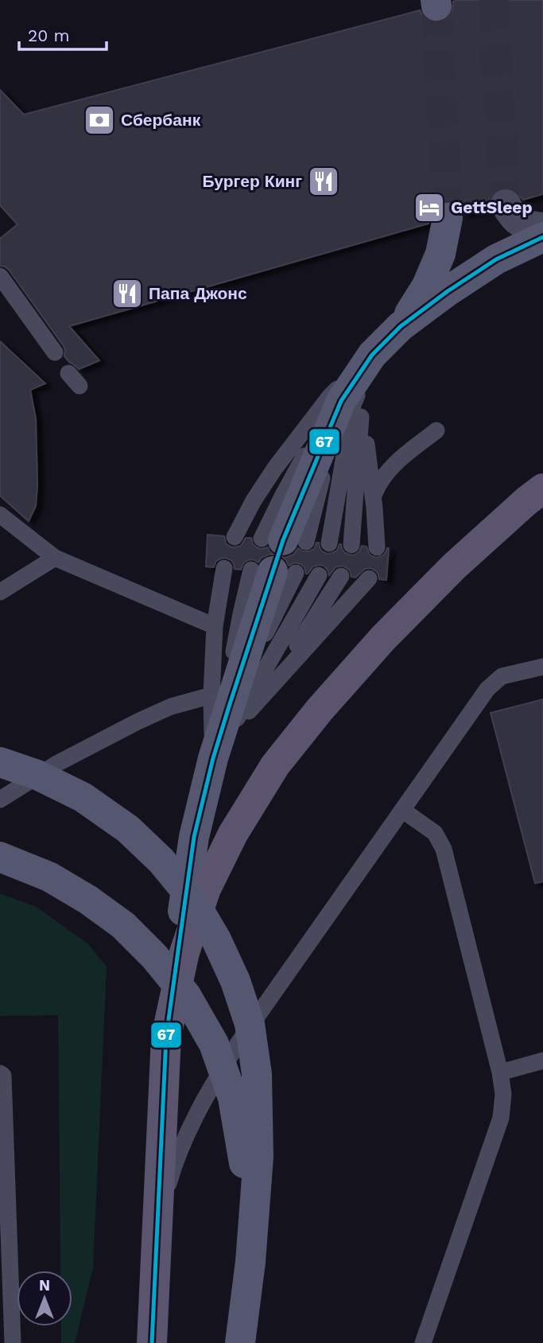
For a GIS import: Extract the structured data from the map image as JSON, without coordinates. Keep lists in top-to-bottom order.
{
  "places": {
    "bank": ["Сбербанк"],
    "restaurant": ["Бургер Кинг", "Папа Джонс"],
    "hotel": ["GettSleep"]
  },
  "lines": ["transit line 67"],
  "scale_bar": "20 m",
  "north": "top"
}
